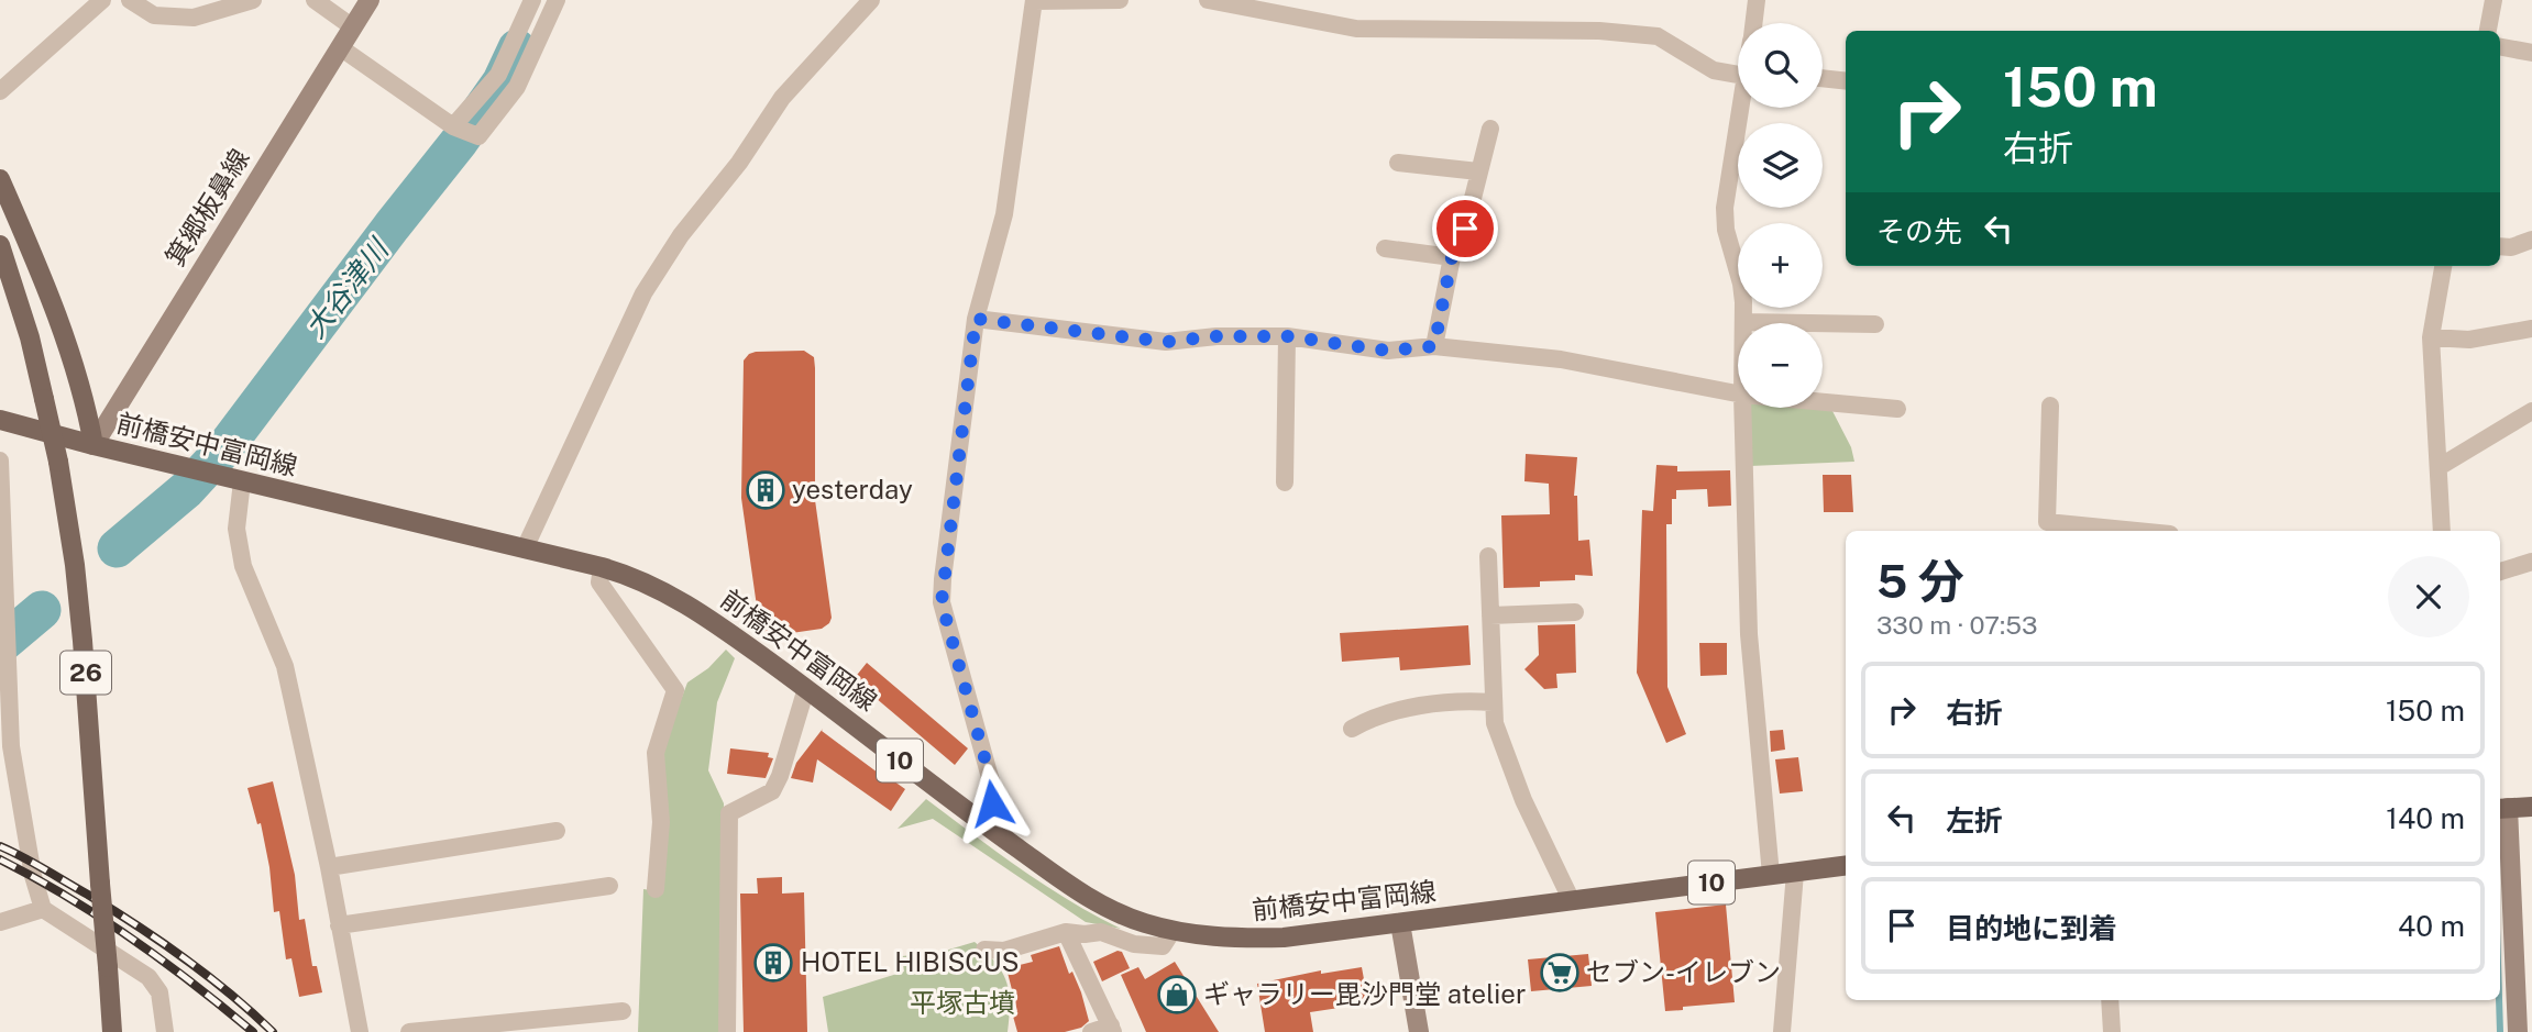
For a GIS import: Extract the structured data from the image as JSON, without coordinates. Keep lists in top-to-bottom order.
{
  "streets": {
    "main road": [
      "箕郷板鼻線",
      "前橋安中富岡線",
      "26",
      "10"
    ]
  },
  "crossings": [
    ["箕郷板鼻線", "前橋安中富岡線"]
  ],
  "water": ["大谷津川"],
  "parks": ["平塚古墳"],
  "places": {
    "building": ["yesterday", "HOTEL HIBISCUS"],
    "supermarket": ["セブン-イレブン"],
    "shop": ["ギャラリー毘沙門堂 atelier"]
  },
  "page": {
    "map_buttons": ["+", "−"],
    "turn": ["150 m", "右折"],
    "then": "その先",
    "heading": ["5 分", "330 m · 07:53"],
    "list": [
      {
        "name": "右折",
        "value": "150 m"
      },
      {
        "name": "左折",
        "value": "140 m"
      },
      {
        "name": "目的地に到着",
        "value": "40 m"
      }
    ]
  }
}
